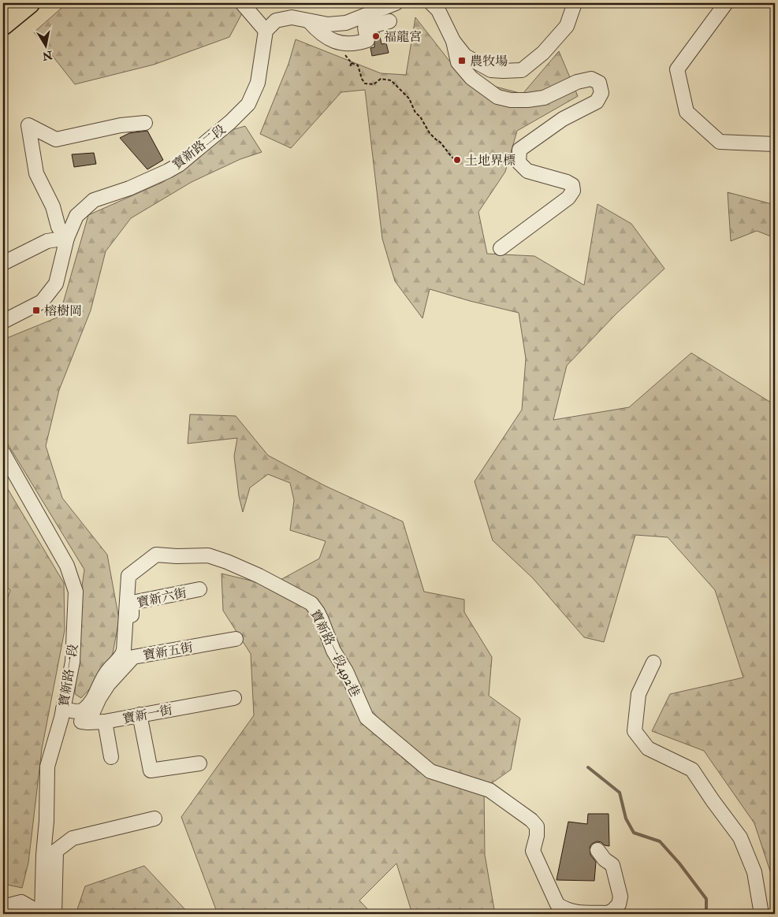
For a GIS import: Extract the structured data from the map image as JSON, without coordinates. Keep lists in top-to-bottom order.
{
  "streets": {
    "street": [
      "寶新路二段",
      "寶新六街",
      "寶新五街",
      "寶新路一段492巷",
      "寶新路一段",
      "寶新一街"
    ]
  },
  "crossings": [
    ["寶新六街", "寶新五街"],
    ["寶新五街", "寶新一街"],
    ["寶新路一段492巷", "寶新路一段"],
    ["寶新路一段492巷", "寶新一街"],
    ["寶新路一段", "寶新一街"]
  ],
  "places": {
    "other": ["福龍宮", "土地界標"],
    "transit": ["農牧場", "榕樹岡"]
  },
  "north": "bottom"
}
